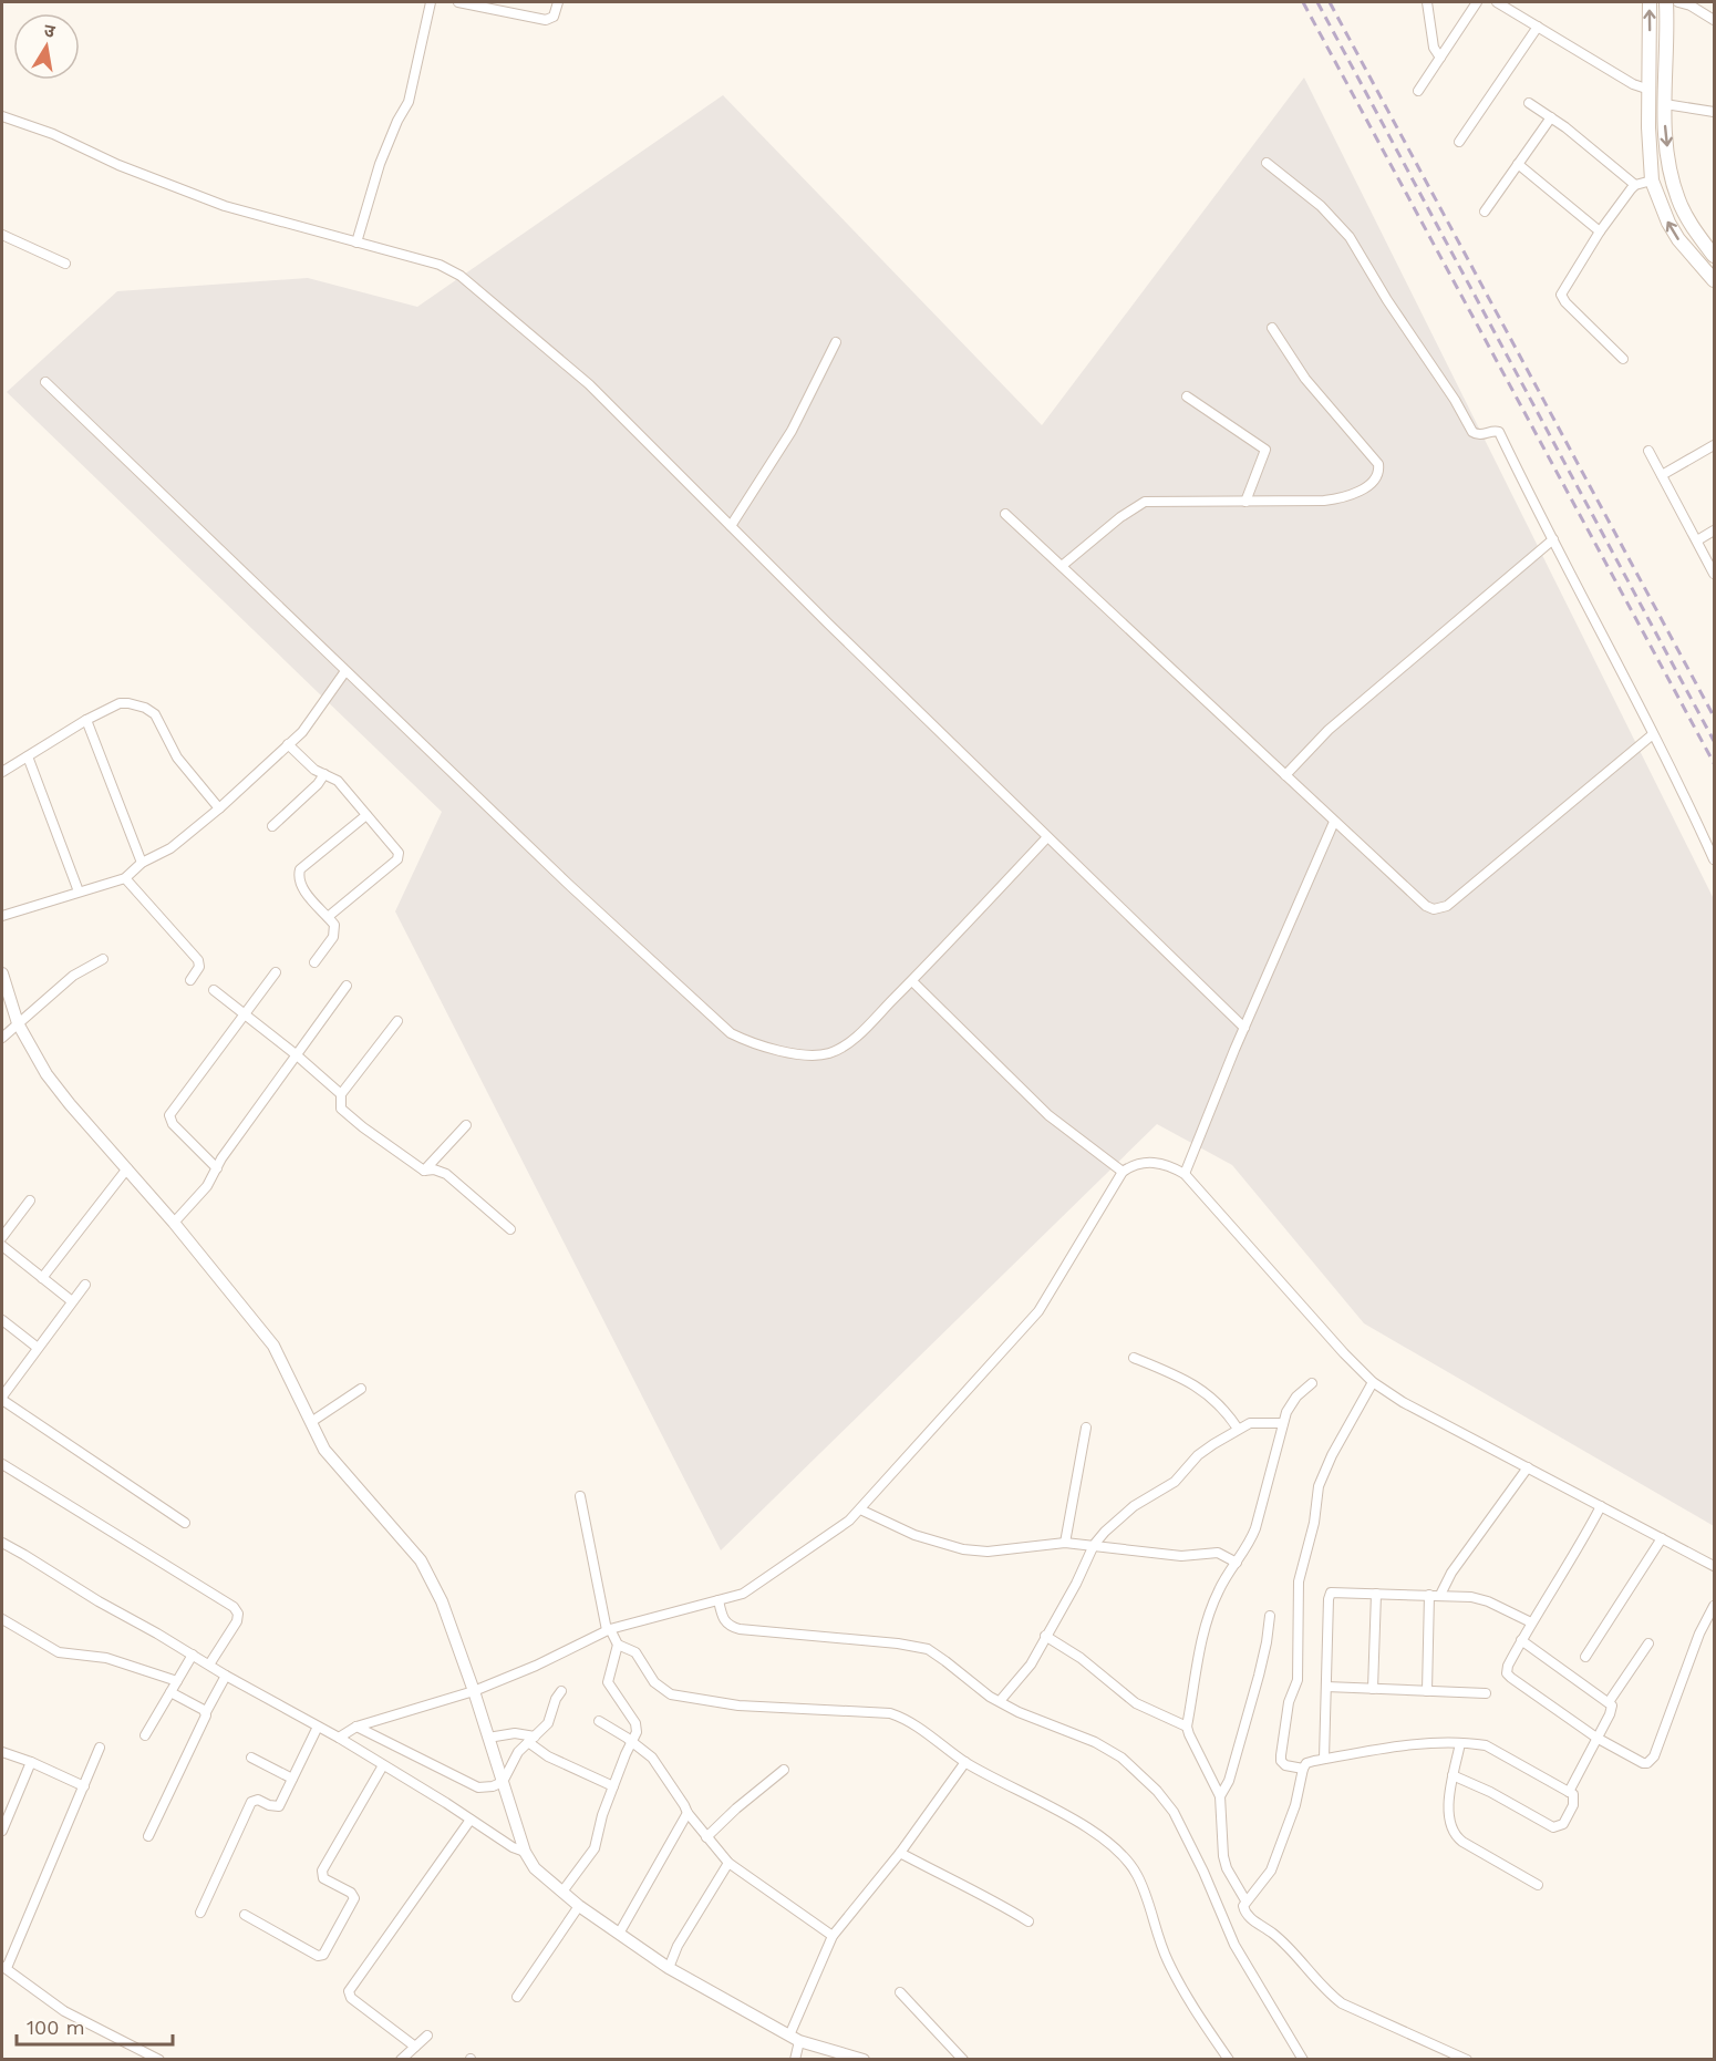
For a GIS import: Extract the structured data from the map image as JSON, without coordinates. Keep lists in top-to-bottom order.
{
  "scale_bar": "100 m",
  "north": "top"
}
